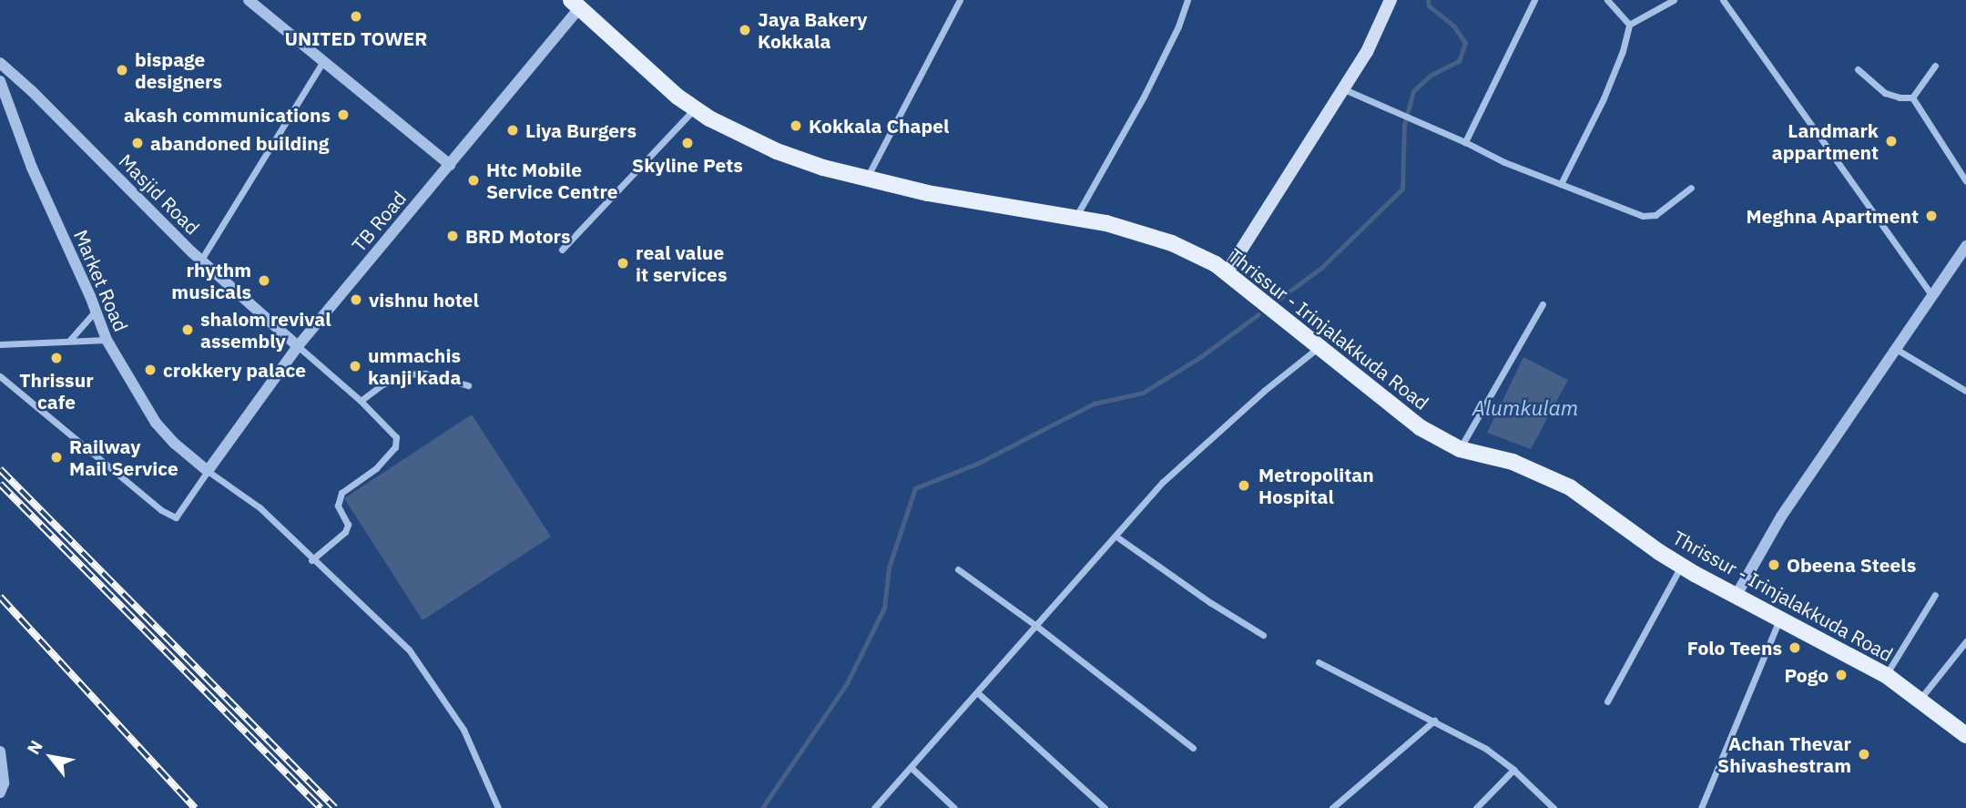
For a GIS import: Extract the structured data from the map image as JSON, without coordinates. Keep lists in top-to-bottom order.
{
  "streets": {
    "main road": ["Thrissur - Irinjalakkuda Road"],
    "street": ["Masjid Road", "TB Road", "Market Road"]
  },
  "crossings": [
    ["Masjid Road", "TB Road"],
    ["TB Road", "Market Road"],
    ["TB Road", "Thrissur - Irinjalakkuda Road"]
  ],
  "water": ["Alumkulam"],
  "places": [
    "UNITED TOWER",
    "Jaya Bakery Kokkala",
    "bispage designers",
    "akash communications",
    "Kokkala Chapel",
    "Liya Burgers",
    "Landmark appartment",
    "abandoned building",
    "Skyline Pets",
    "Htc Mobile Service Centre",
    "Meghna Apartment",
    "BRD Motors",
    "real value it services",
    "rhythm musicals",
    "vishnu hotel",
    "shalom revival assembly",
    "Thrissur cafe",
    "ummachis kanji kada",
    "crokkery palace",
    "Railway Mail Service",
    "Metropolitan Hospital",
    "Obeena Steels",
    "Folo Teens",
    "Pogo",
    "Achan Thevar Shivashestram"
  ],
  "north": "top left"
}
